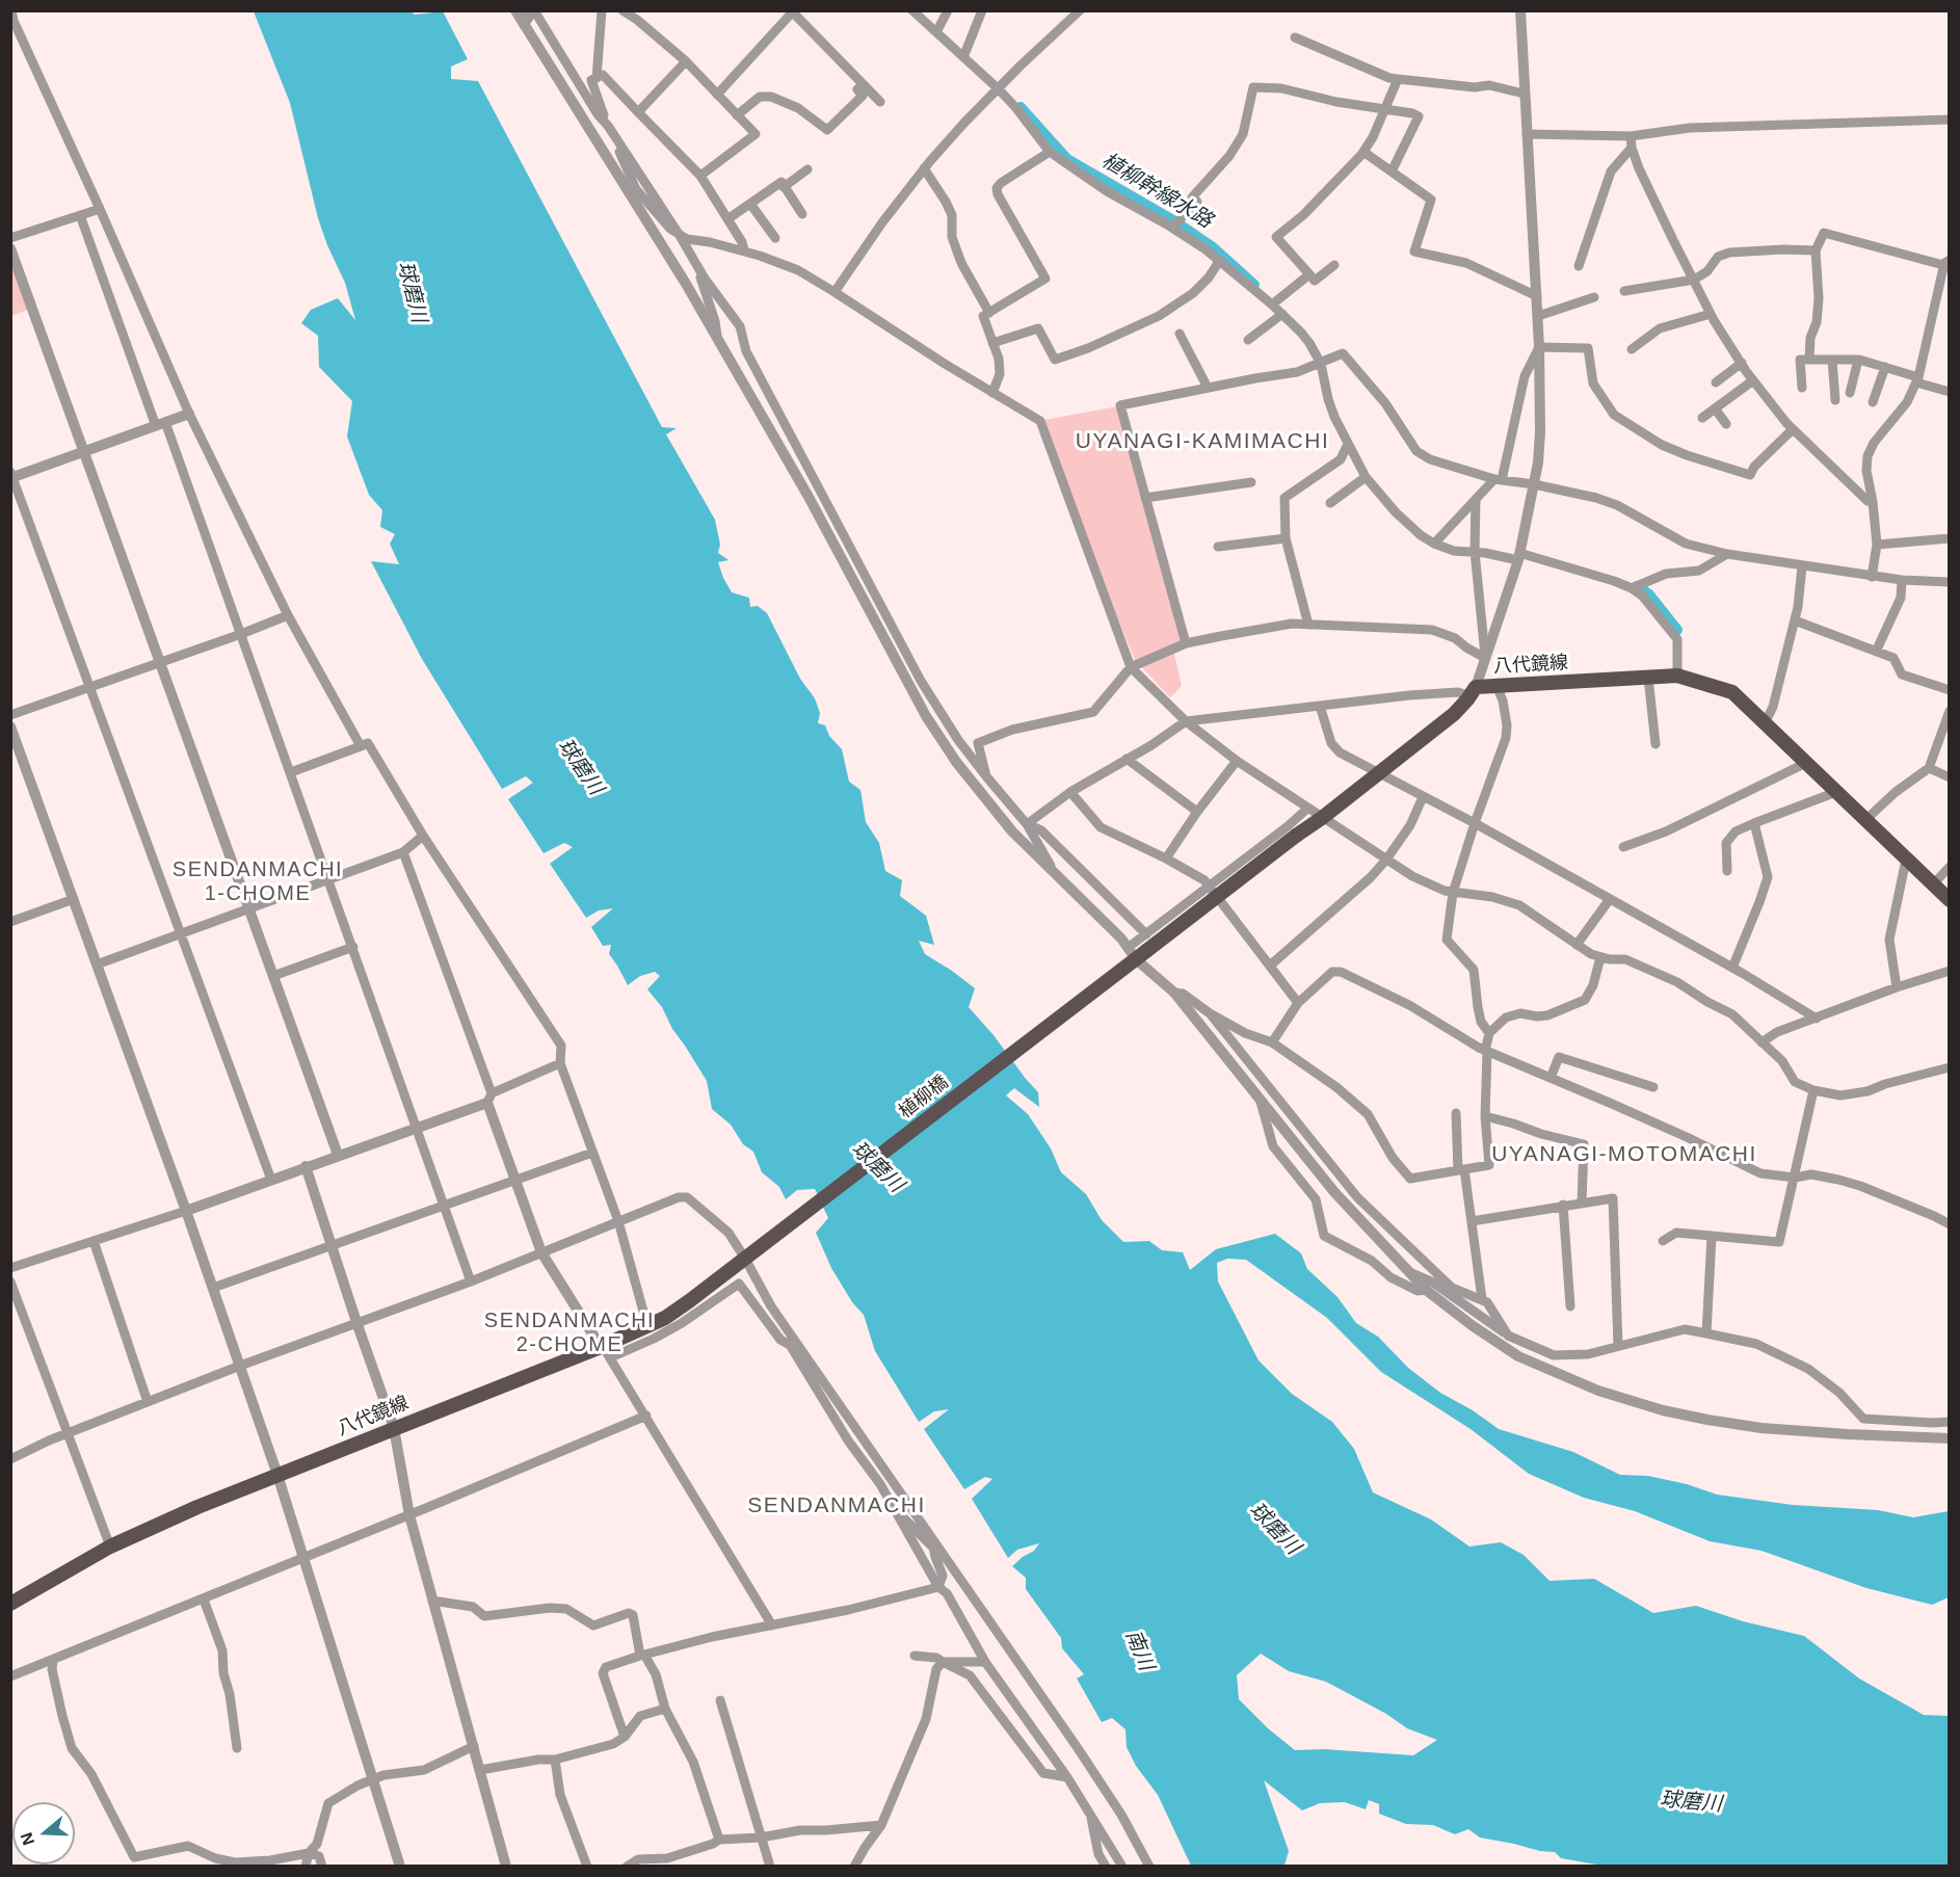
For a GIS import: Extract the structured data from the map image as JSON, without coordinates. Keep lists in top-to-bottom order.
{
  "streets": {
    "main road": ["八代鏡線", "植柳橋"]
  },
  "crossings": [
    ["八代鏡線", "植柳橋"]
  ],
  "districts": [
    "UYANAGI-KAMIMACHI",
    "SENDANMACHI 1-CHOME",
    "UYANAGI-MOTOMACHI",
    "SENDANMACHI 2-CHOME",
    "SENDANMACHI"
  ],
  "water": ["植柳幹線水路", "球磨川", "南川"],
  "north": "left"
}
